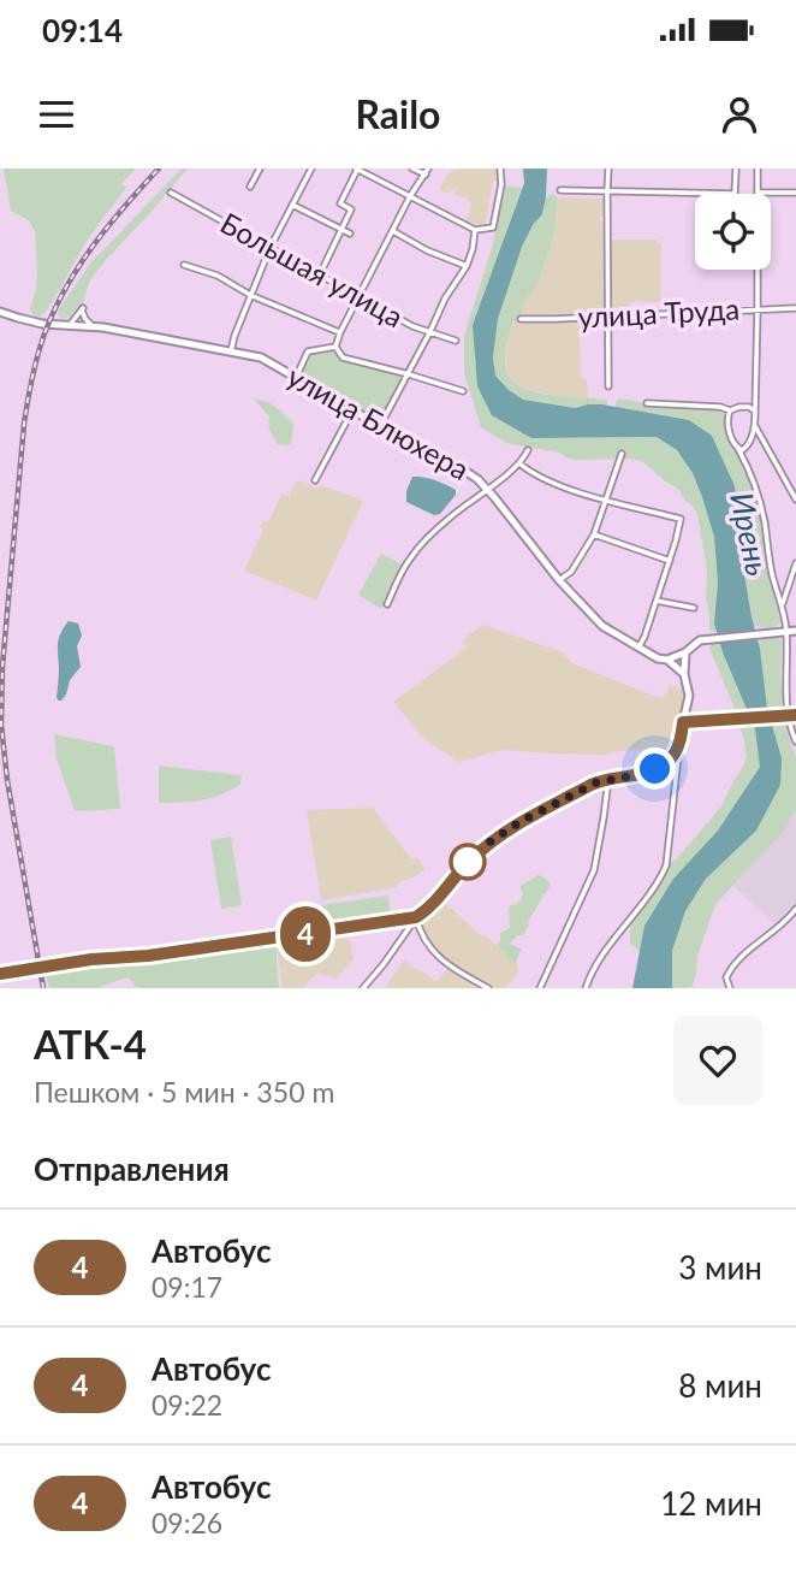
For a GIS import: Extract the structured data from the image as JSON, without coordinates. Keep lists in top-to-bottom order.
{
  "streets": {
    "street": ["Большая улица", "улица Труда", "улица Блюхера"]
  },
  "water": ["Ирень"],
  "lines": ["bus line 4"],
  "page": {
    "status": "09:14",
    "header": "Railo",
    "on_map": "4",
    "heading": [
      ["АТК-4", "Пешком · 5 мин · 350 m"],
      "Отправления"
    ],
    "list": [
      {
        "mark": "4",
        "name": "Автобус",
        "note": "09:17",
        "value": "3 мин"
      },
      {
        "mark": "4",
        "name": "Автобус",
        "note": "09:22",
        "value": "8 мин"
      },
      {
        "mark": "4",
        "name": "Автобус",
        "note": "09:26",
        "value": "12 мин"
      }
    ]
  }
}
